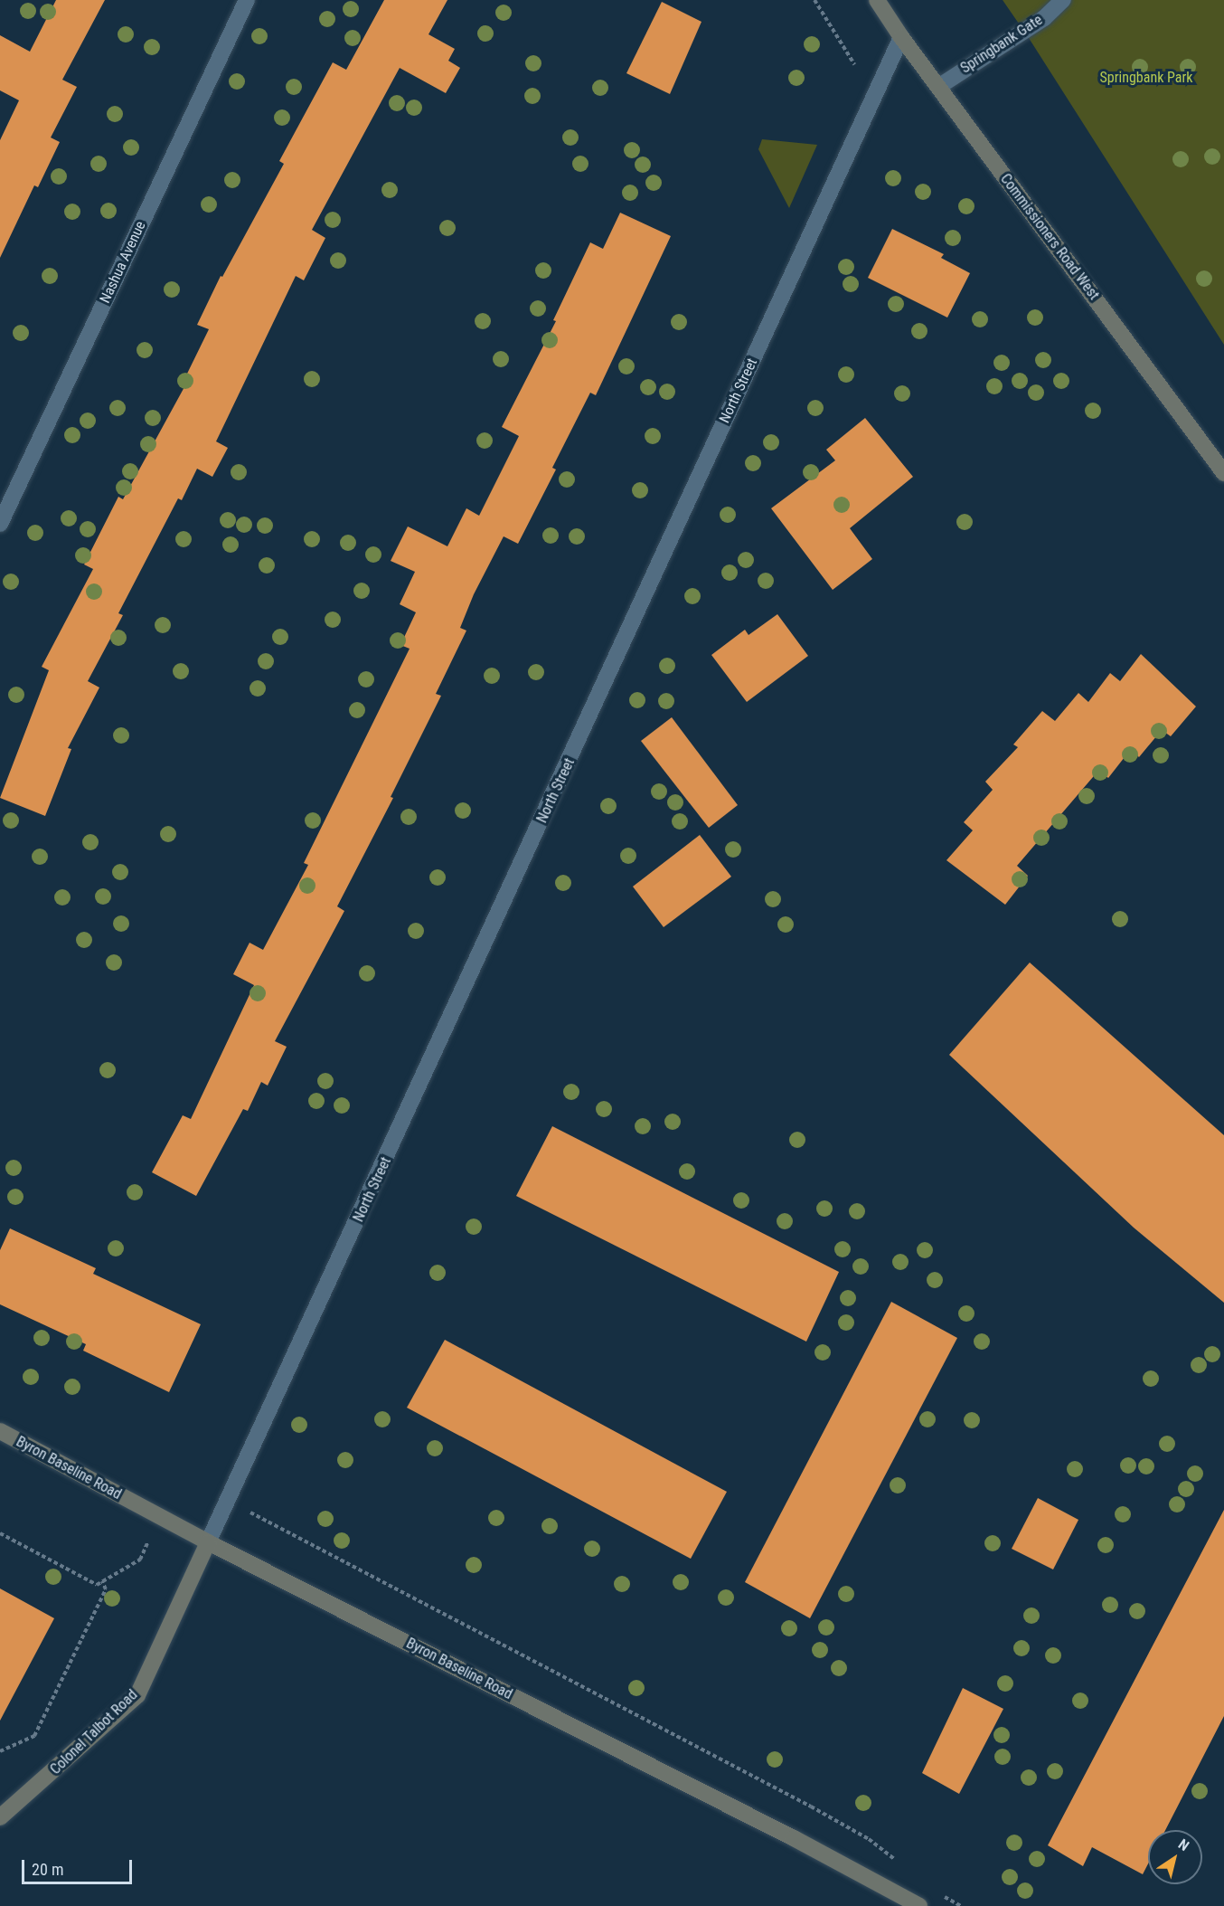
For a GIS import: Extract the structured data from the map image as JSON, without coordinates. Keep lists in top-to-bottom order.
{
  "streets": {
    "main road": ["Commissioners Road West", "Byron Baseline Road", "Colonel Talbot Road"],
    "street": ["Springbank Gate", "Nashua Avenue", "North Street"]
  },
  "crossings": [
    ["Springbank Gate", "Commissioners Road West"],
    ["Commissioners Road West", "North Street"],
    ["North Street", "Byron Baseline Road"],
    ["North Street", "Colonel Talbot Road"],
    ["Byron Baseline Road", "Colonel Talbot Road"]
  ],
  "parks": ["Springbank Park"],
  "scale_bar": "20 m",
  "north": "top right"
}
